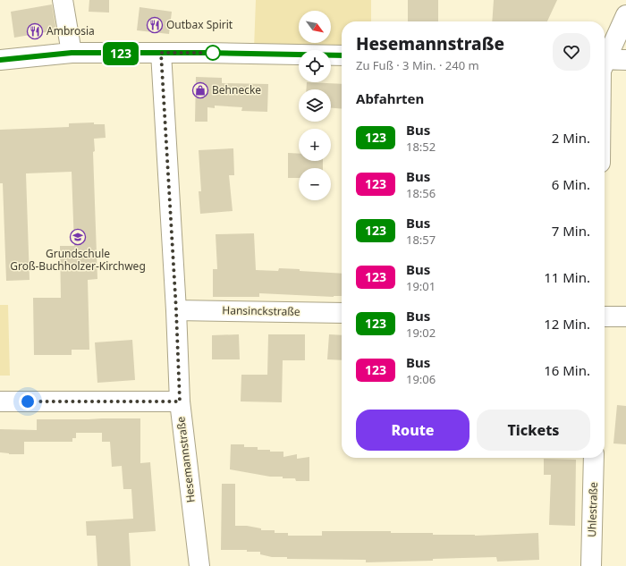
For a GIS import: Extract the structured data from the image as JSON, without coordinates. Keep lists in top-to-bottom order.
{
  "streets": {
    "street": ["Hansinckstraße", "Hesemannstraße", "Uhlestraße"]
  },
  "crossings": [
    ["Hansinckstraße", "Hesemannstraße"]
  ],
  "places": {
    "restaurant": ["Outbax Spirit", "Ambrosia"],
    "shop": ["Behnecke"],
    "school or university": ["Grundschule Groß-Buchholzer-Kirchweg"]
  },
  "lines": ["bus line 123"],
  "north": "bottom right",
  "page": {
    "on_map": "123",
    "map_buttons": ["+", "−"],
    "heading": [
      ["Hesemannstraße", "Zu Fuß · 3 Min. · 240 m"],
      "Abfahrten"
    ],
    "list": [
      {
        "mark": "123",
        "name": "Bus",
        "note": "18:52",
        "value": "2 Min."
      },
      {
        "mark": "123",
        "name": "Bus",
        "note": "18:56",
        "value": "6 Min."
      },
      {
        "mark": "123",
        "name": "Bus",
        "note": "18:57",
        "value": "7 Min."
      },
      {
        "mark": "123",
        "name": "Bus",
        "note": "19:01",
        "value": "11 Min."
      },
      {
        "mark": "123",
        "name": "Bus",
        "note": "19:02",
        "value": "12 Min."
      },
      {
        "mark": "123",
        "name": "Bus",
        "note": "19:06",
        "value": "16 Min."
      }
    ],
    "buttons": ["Route", "Tickets"]
  }
}
